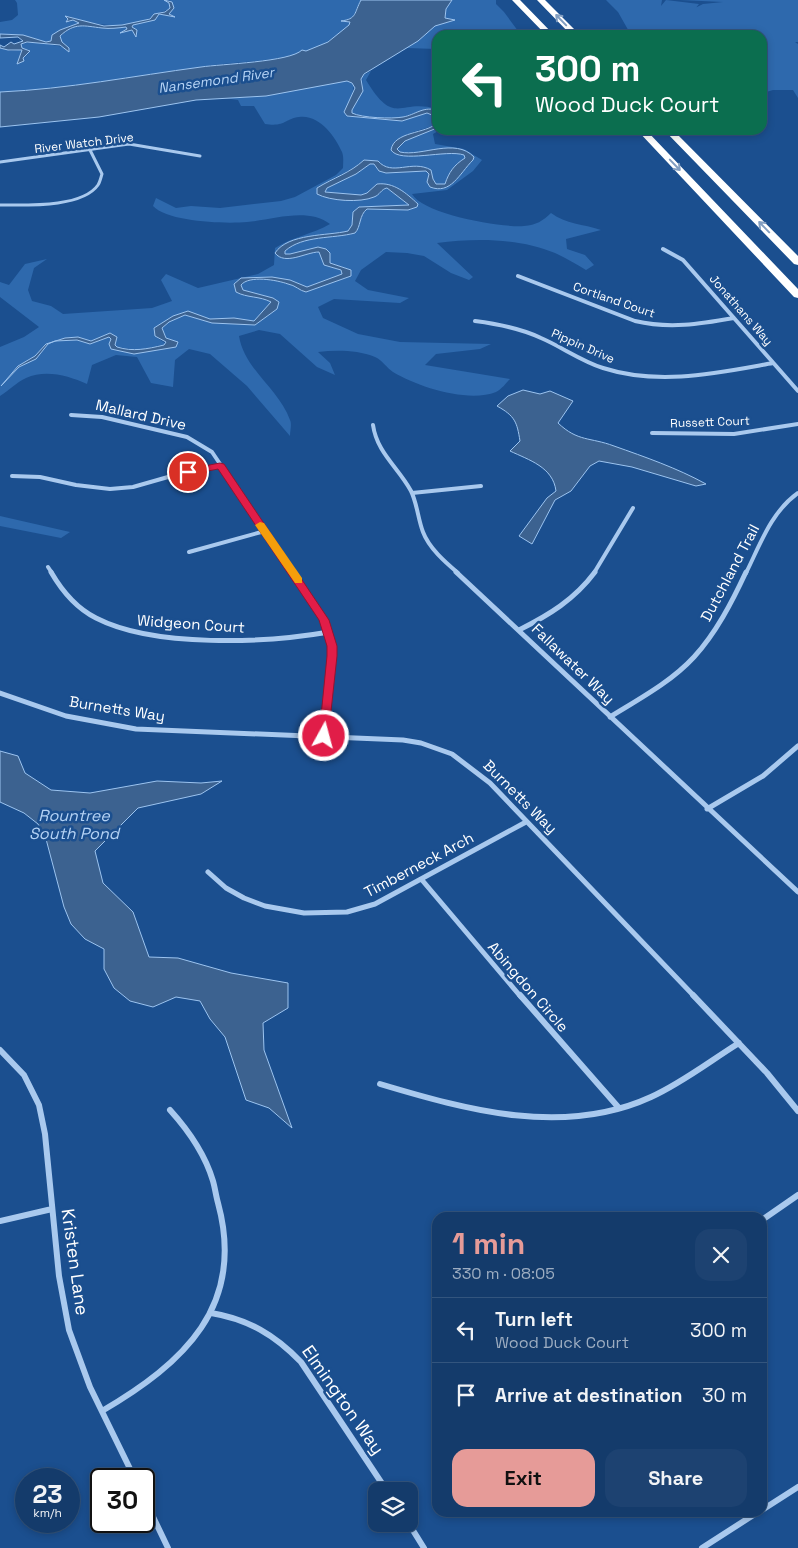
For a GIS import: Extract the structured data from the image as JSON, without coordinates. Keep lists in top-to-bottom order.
{
  "streets": {
    "street": [
      "River Watch Drive",
      "Cortland Court",
      "Jonathans Way",
      "Pippin Drive",
      "Mallard Drive",
      "Russett Court",
      "Dutchland Trail",
      "Widgeon Court",
      "Fallawater Way",
      "Burnetts Way",
      "Timberneck Arch",
      "Abingdon Circle",
      "Kristen Lane",
      "Elmington Way"
    ]
  },
  "crossings": [
    ["Cortland Court", "Jonathans Way"],
    ["Jonathans Way", "Pippin Drive"],
    ["Mallard Drive", "Widgeon Court"],
    ["Mallard Drive", "Burnetts Way"],
    ["Dutchland Trail", "Fallawater Way"],
    ["Burnetts Way", "Timberneck Arch"],
    ["Timberneck Arch", "Abingdon Circle"]
  ],
  "water": ["Nansemond River", "Rountree South Pond"],
  "page": {
    "turn": ["300 m", "Wood Duck Court"],
    "heading": ["1 min", "330 m · 08:05"],
    "list": [
      {
        "name": "Turn left",
        "note": "Wood Duck Court",
        "value": "300 m"
      },
      {
        "name": "Arrive at destination",
        "value": "30 m"
      }
    ],
    "buttons": ["Exit", "Share"],
    "speed": "23 km/h",
    "limit": "30"
  }
}
